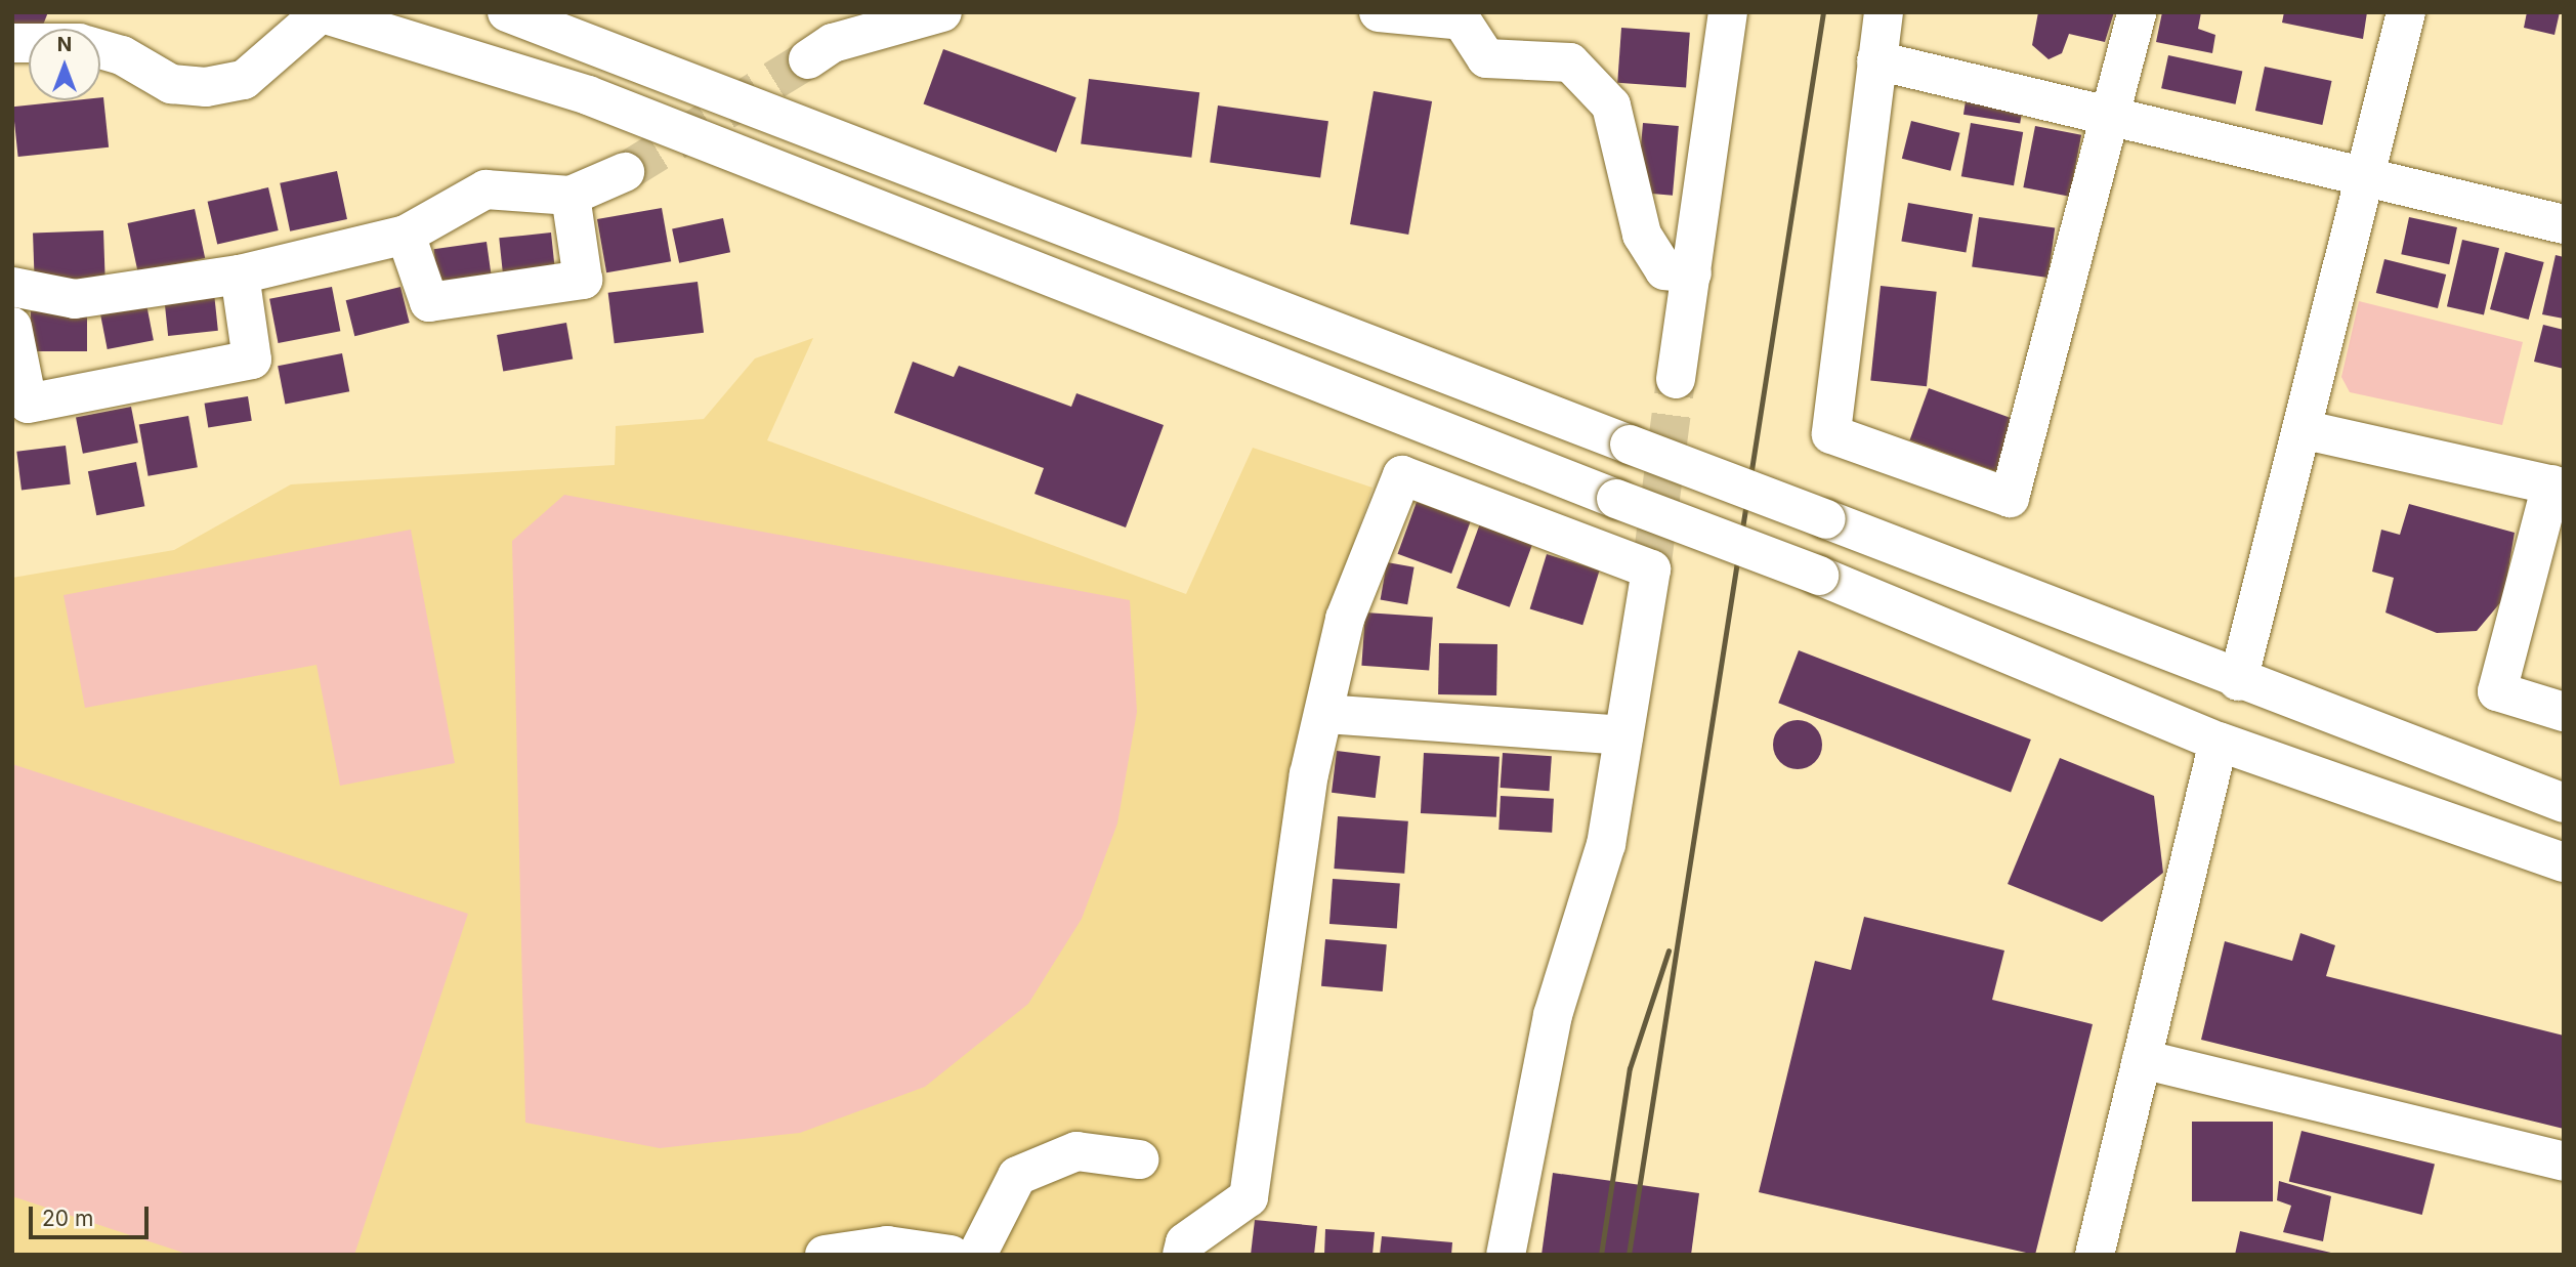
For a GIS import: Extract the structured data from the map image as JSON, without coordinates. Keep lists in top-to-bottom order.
{
  "scale_bar": "20 m",
  "north": "top"
}
